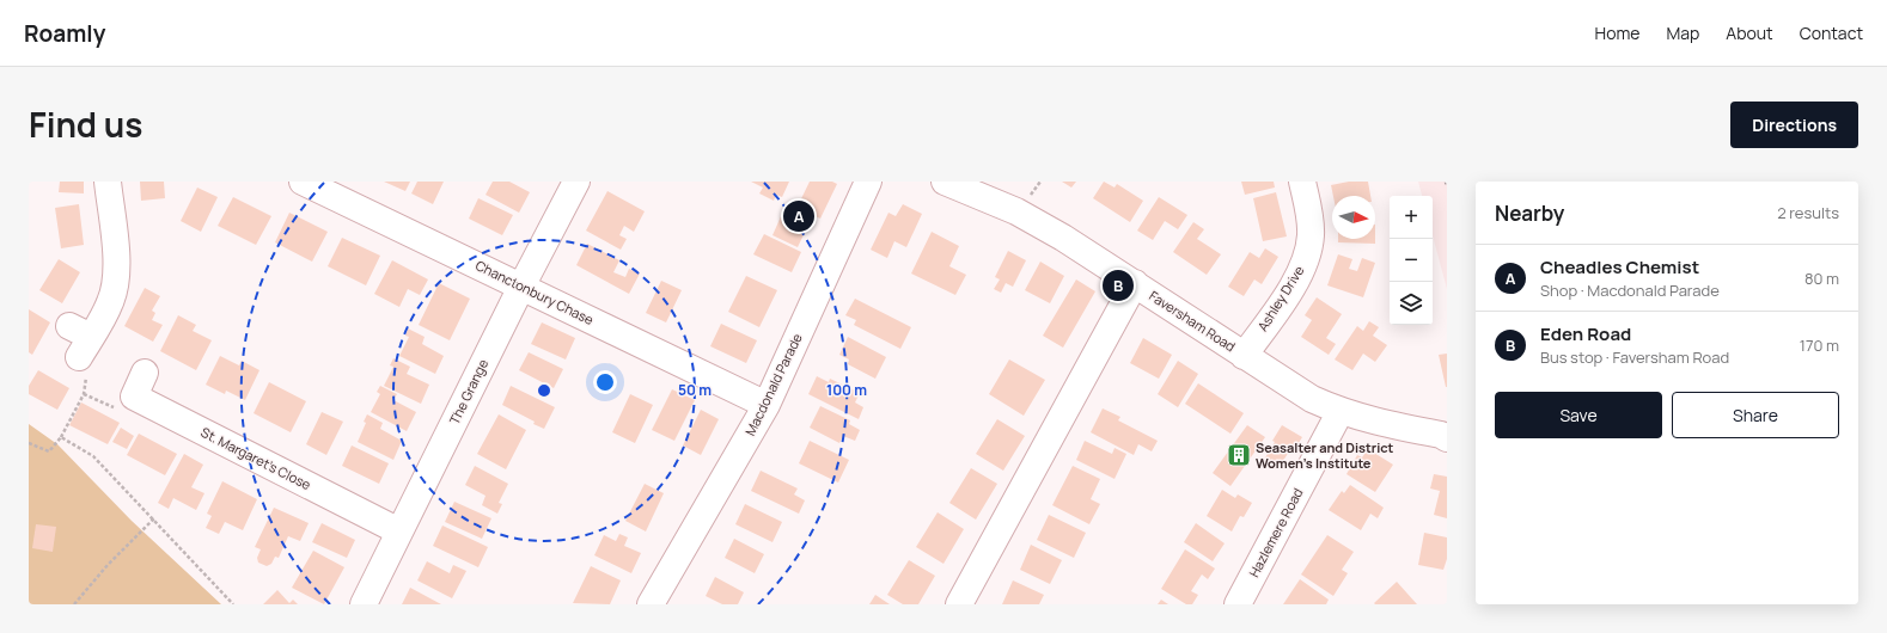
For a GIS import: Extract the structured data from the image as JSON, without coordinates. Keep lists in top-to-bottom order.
{
  "streets": {
    "street": [
      "Chanctonbury Chase",
      "Ashley Drive",
      "Faversham Road",
      "Macdonald Parade",
      "The Grange",
      "St. Margaret's Close",
      "Hazlemere Road"
    ]
  },
  "crossings": [
    ["Chanctonbury Chase", "Macdonald Parade"],
    ["Chanctonbury Chase", "The Grange"],
    ["Ashley Drive", "Faversham Road"],
    ["Faversham Road", "Hazlemere Road"],
    ["The Grange", "St. Margaret's Close"]
  ],
  "places": {
    "building": ["Seasalter and District Women's Institute"]
  },
  "north": "right",
  "page": {
    "header": "Roamly",
    "nav": [
      "Home",
      "Map",
      "About",
      "Contact"
    ],
    "title": "Find us",
    "buttons": [
      "Directions",
      ["Save", "Share"]
    ],
    "heading": ["Nearby", "2 results"],
    "map_buttons": ["+", "−"],
    "pins": ["A", "B"],
    "list": [
      {
        "mark": "A",
        "name": "Cheadles Chemist",
        "note": "Shop · Macdonald Parade",
        "value": "80 m"
      },
      {
        "mark": "B",
        "name": "Eden Road",
        "note": "Bus stop · Faversham Road",
        "value": "170 m"
      }
    ]
  },
  "rings": ["50 m", "100 m"]
}
